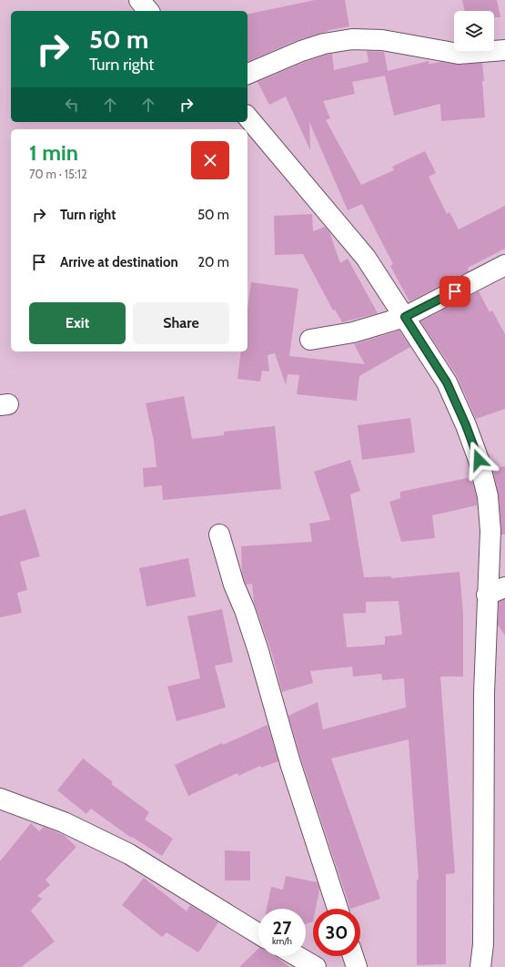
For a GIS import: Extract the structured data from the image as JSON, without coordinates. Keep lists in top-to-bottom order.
{
  "page": {
    "turn": ["50 m", "Turn right"],
    "heading": ["1 min", "70 m · 15:12"],
    "list": [
      {
        "name": "Turn right",
        "value": "50 m"
      },
      {
        "name": "Arrive at destination",
        "value": "20 m"
      }
    ],
    "buttons": ["Exit", "Share"],
    "speed": "27 km/h",
    "limit": "30"
  }
}
